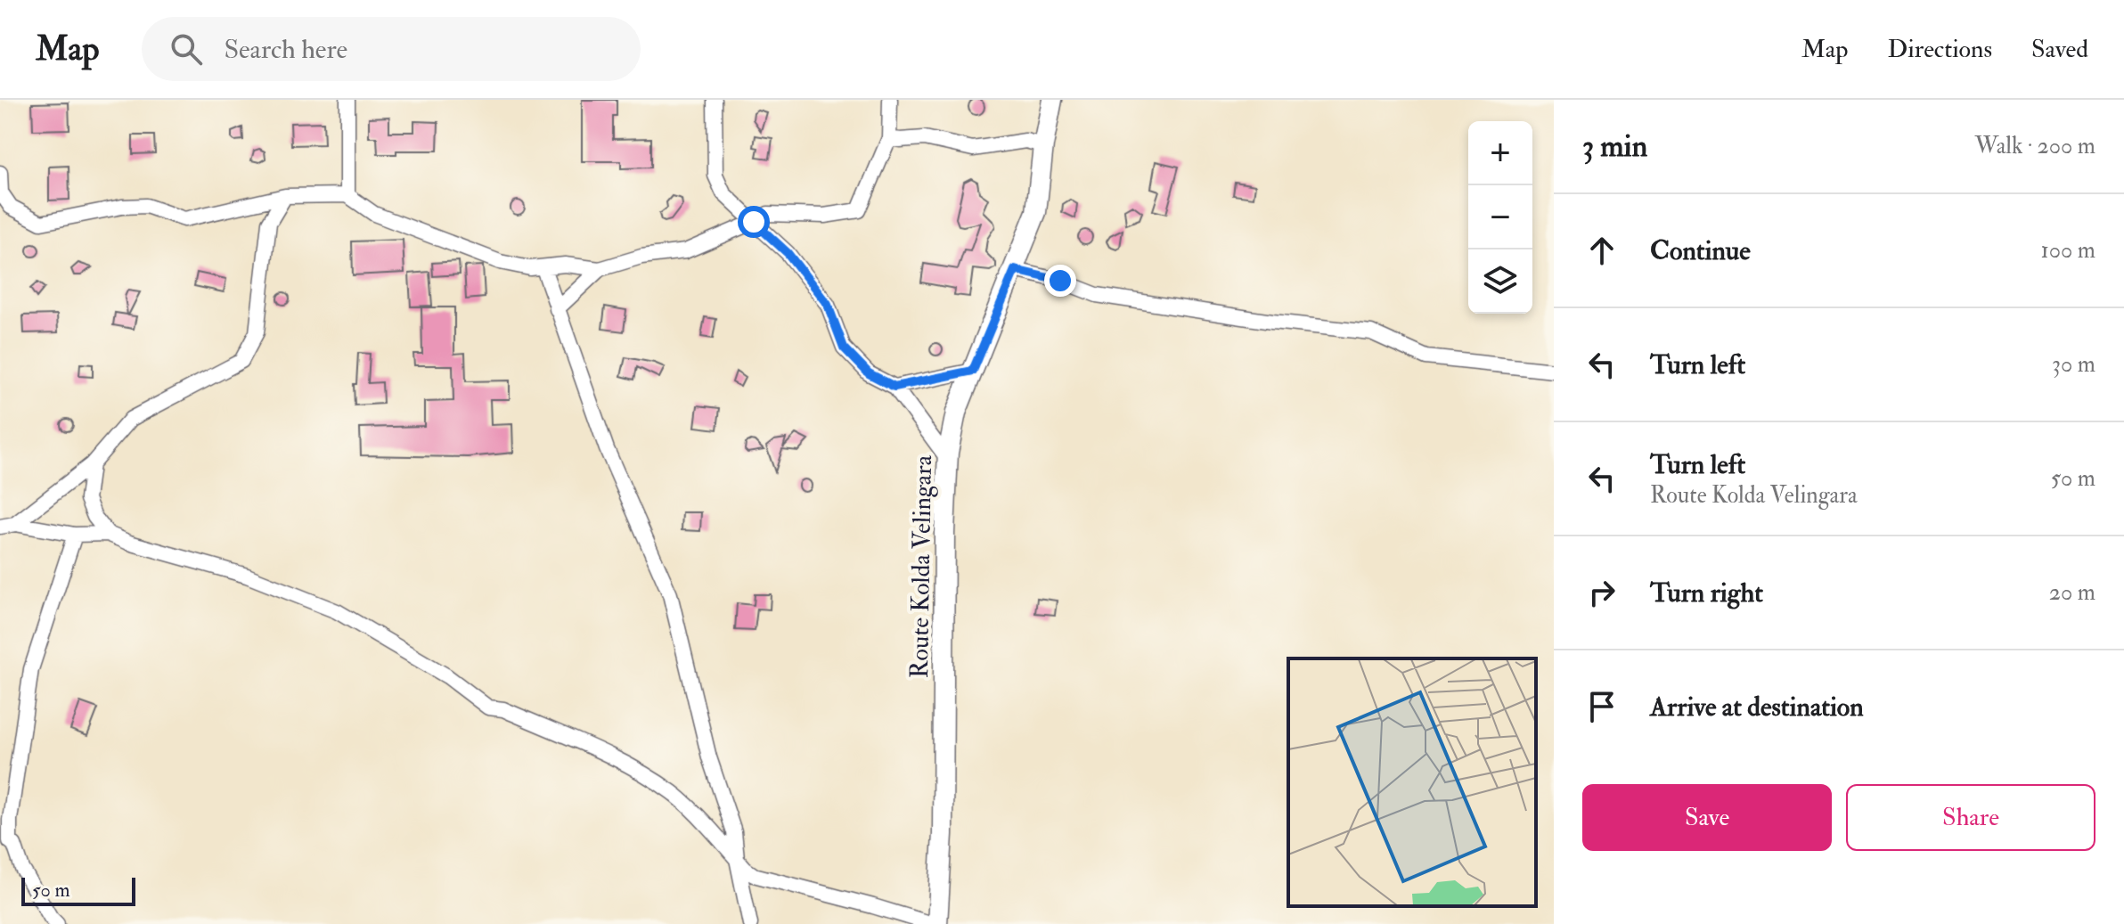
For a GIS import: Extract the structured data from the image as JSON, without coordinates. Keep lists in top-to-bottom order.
{
  "streets": {
    "main road": ["Route Kolda Velingara"]
  },
  "scale_bar": "50 m",
  "page": {
    "header": "Map",
    "search": "Search here",
    "nav": ["Map", "Directions", "Saved"],
    "heading": ["3 min", "Walk · 200 m"],
    "map_buttons": ["+", "−"],
    "list": [
      ["Continue", "100 m"],
      ["Turn left", "30 m"],
      ["Turn left", "Route Kolda Velingara", "50 m"],
      ["Turn right", "20 m"],
      "Arrive at destination"
    ],
    "buttons": ["Save", "Share"],
    "scale": "50 m"
  }
}
